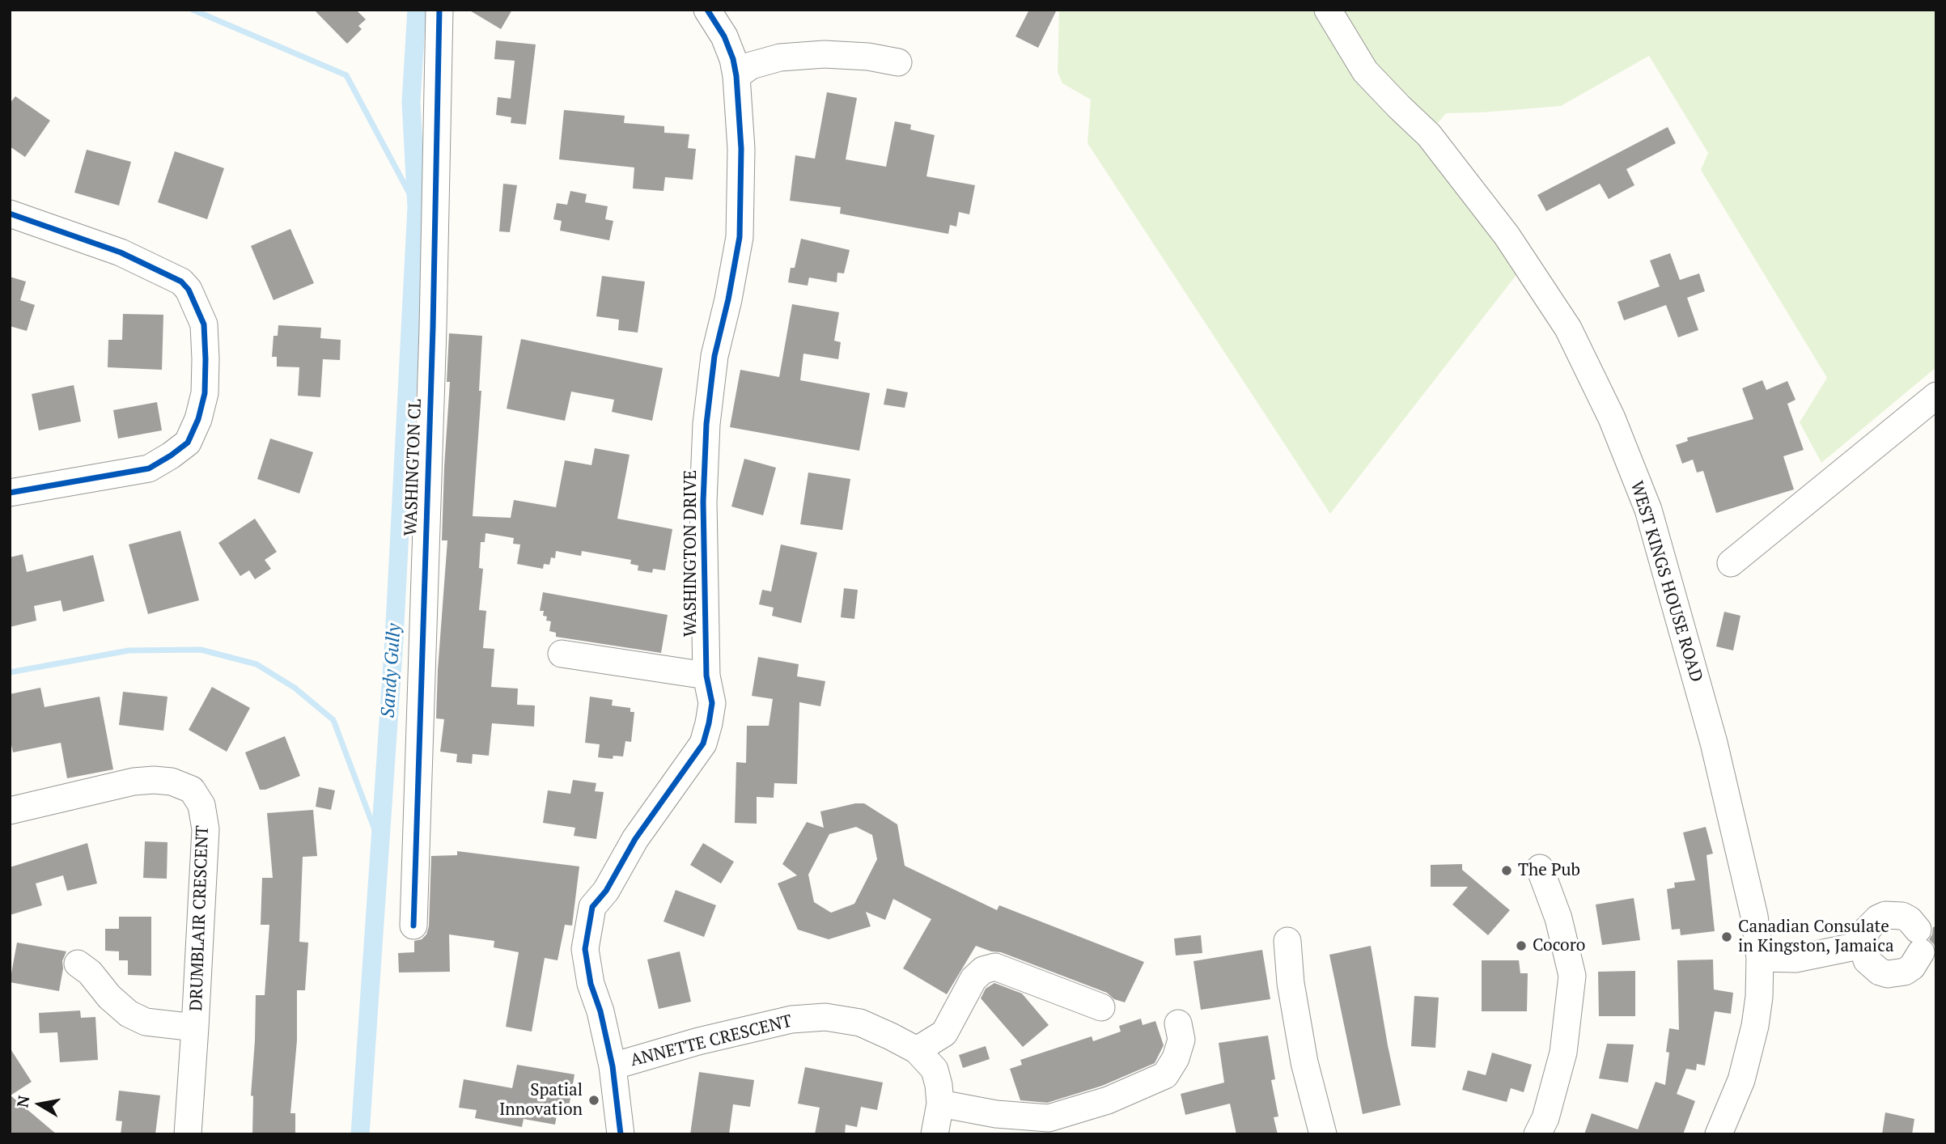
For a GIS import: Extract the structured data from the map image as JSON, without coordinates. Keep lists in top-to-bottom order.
{
  "streets": {
    "street": [
      "WASHINGTON CL",
      "WASHINGTON DRIVE",
      "WEST KINGS HOUSE ROAD",
      "DRUMBLAIR CRESCENT",
      "ANNETTE CRESCENT"
    ]
  },
  "crossings": [
    ["WASHINGTON DRIVE", "ANNETTE CRESCENT"]
  ],
  "water": ["Sandy Gully"],
  "places": [
    "The Pub",
    "Canadian Consulate in Kingston, Jamaica",
    "Cocoro",
    "Spatial Innovation"
  ],
  "north": "left"
}
